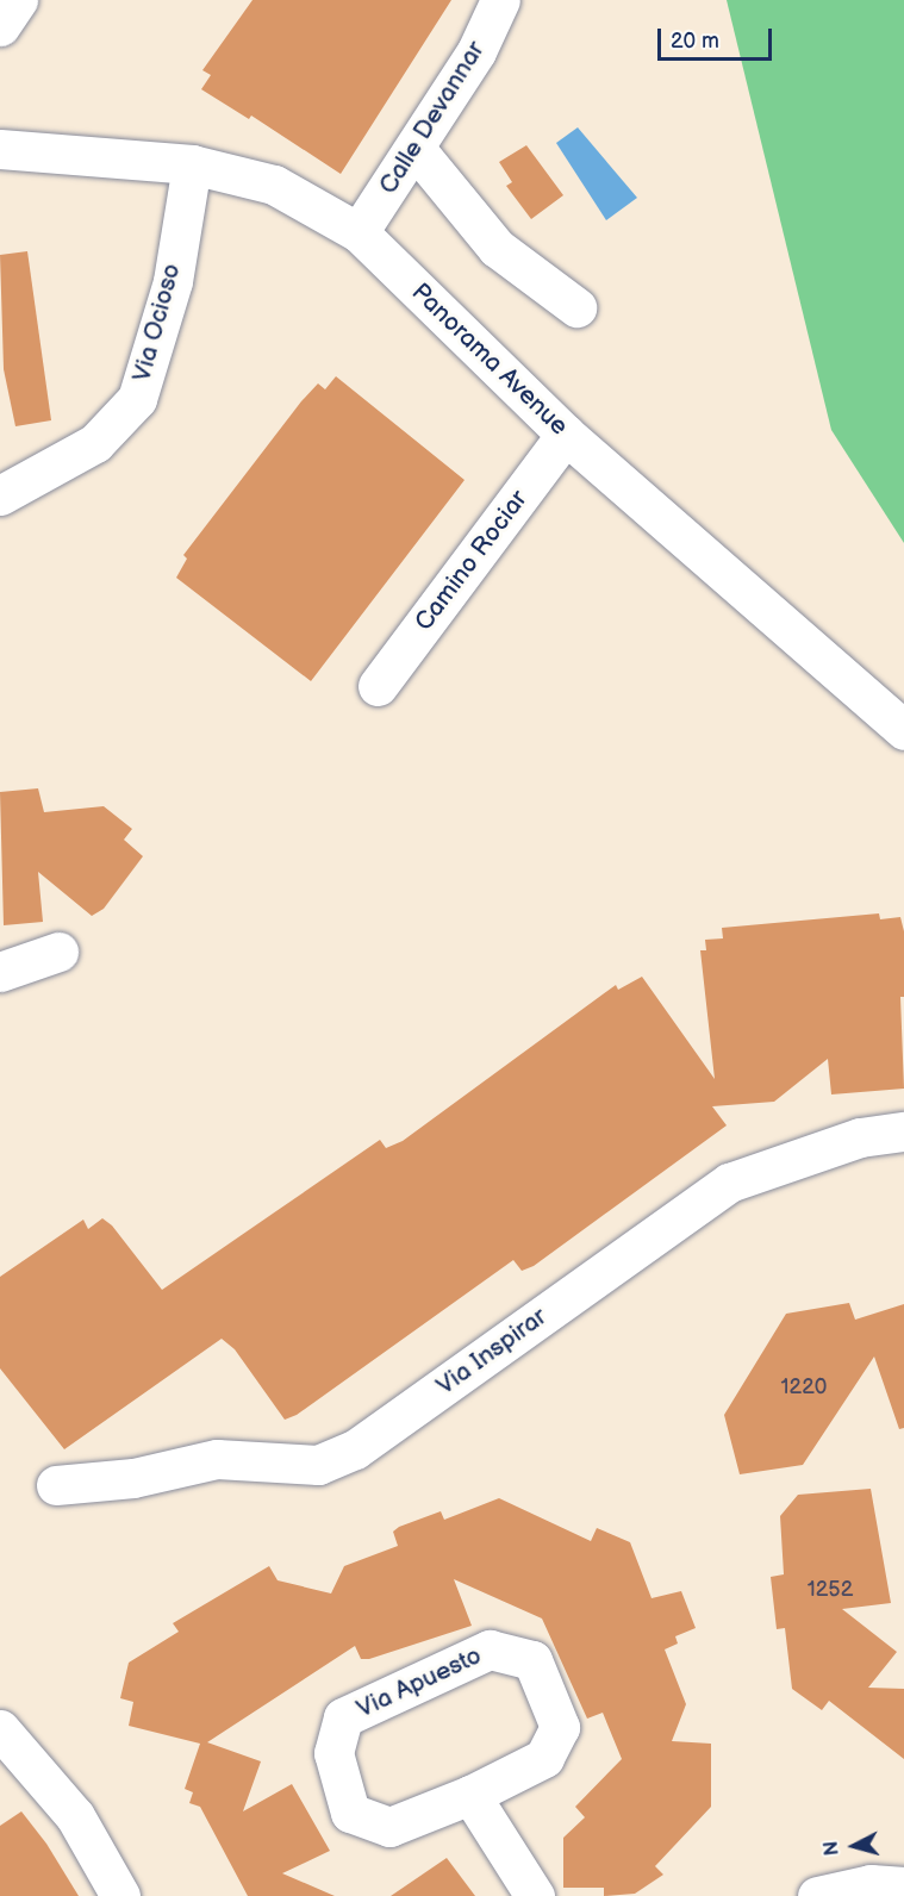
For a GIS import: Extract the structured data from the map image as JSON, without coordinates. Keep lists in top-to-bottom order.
{
  "streets": {
    "street": [
      "Calle Devannar",
      "Via Ocioso",
      "Panorama Avenue",
      "Camino Rociar",
      "Via Inspirar",
      "Via Apuesto"
    ]
  },
  "crossings": [
    ["Calle Devannar", "Panorama Avenue"],
    ["Via Ocioso", "Panorama Avenue"],
    ["Panorama Avenue", "Camino Rociar"]
  ],
  "house_numbers": ["1220", "1252"],
  "scale_bar": "20 m",
  "north": "left"
}
